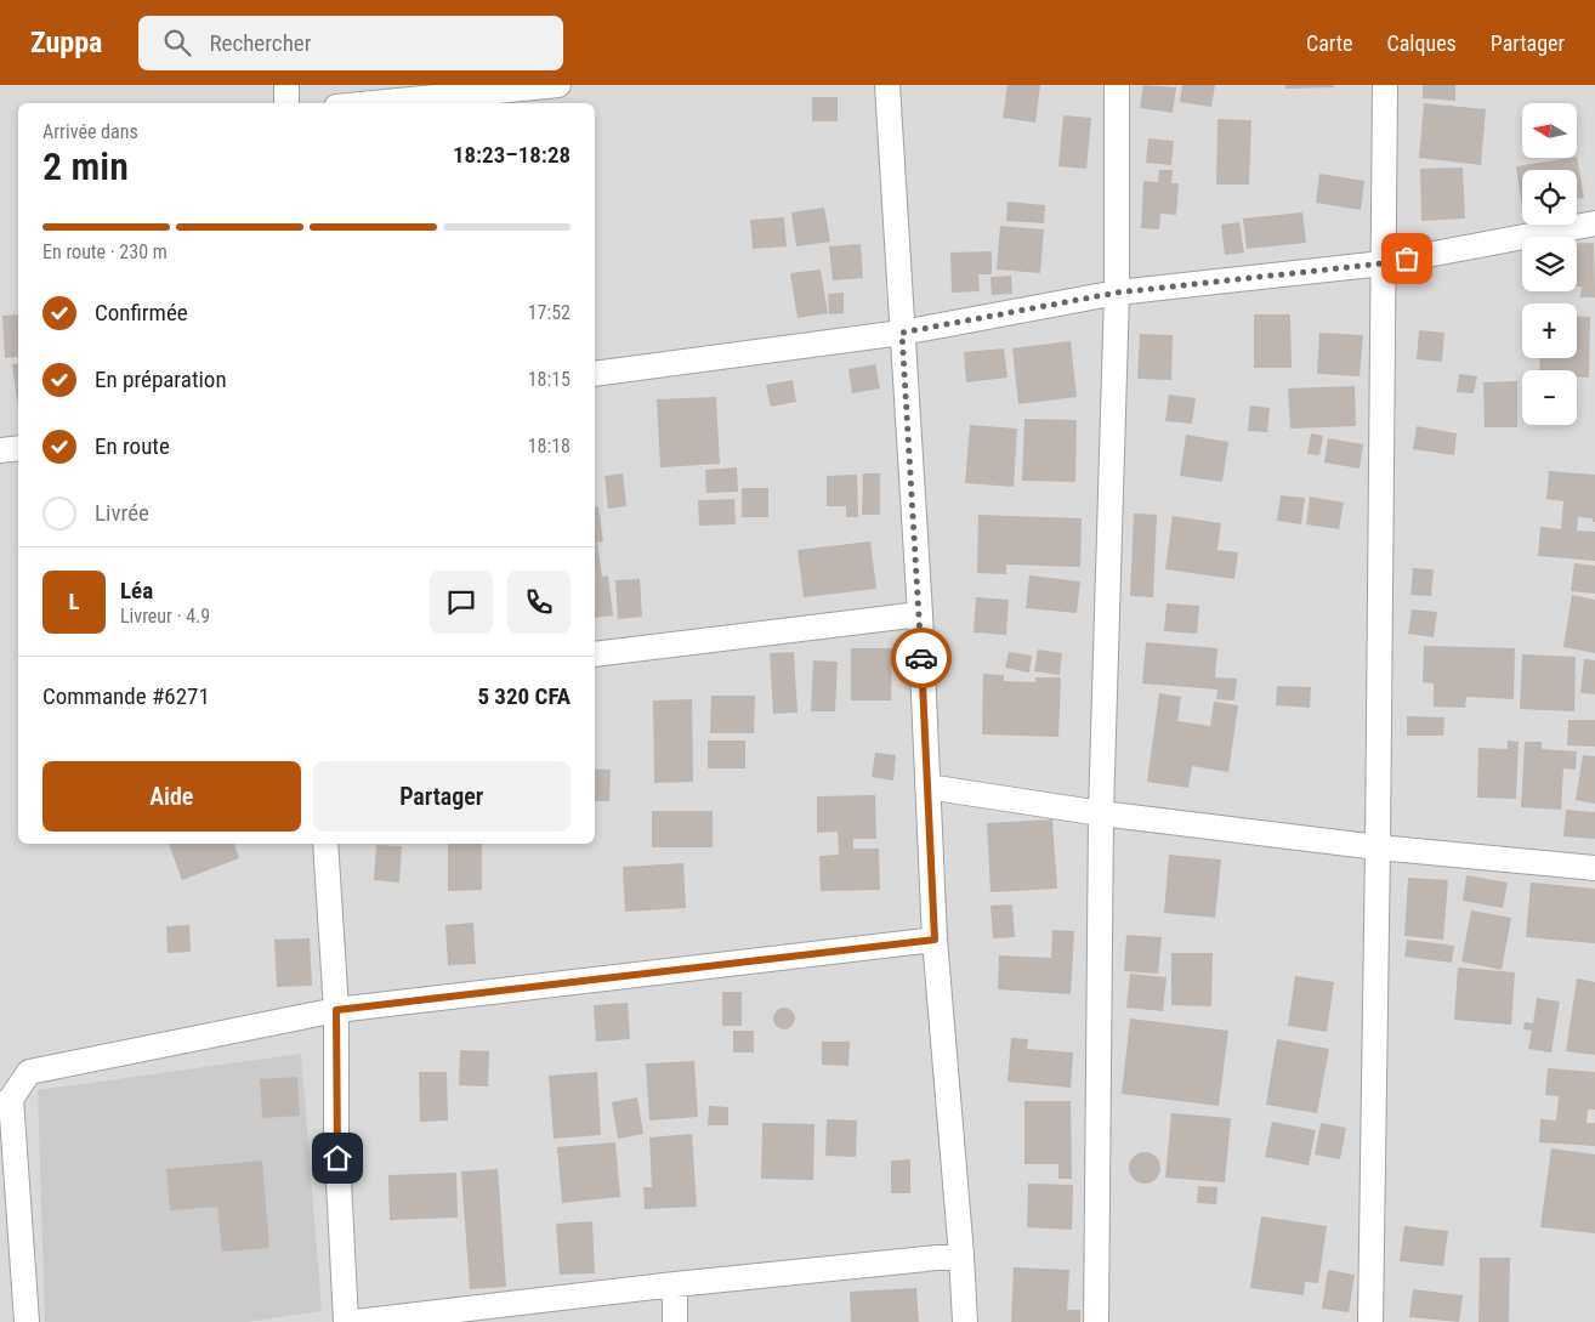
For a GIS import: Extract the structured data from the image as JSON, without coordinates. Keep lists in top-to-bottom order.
{
  "north": "left",
  "page": {
    "header": "Zuppa",
    "search": "Rechercher",
    "nav": ["Carte", "Calques", "Partager"],
    "map_buttons": ["+", "−"],
    "heading": ["2 min", "Arrivée dans", "18:23–18:28"],
    "panel": [
      "Léa",
      "Livreur · 4.9",
      "Commande #6271",
      "5 320 CFA"
    ],
    "bar": "En route · 230 m",
    "list": [
      ["Confirmée", "17:52"],
      ["En préparation", "18:15"],
      ["En route", "18:18"],
      "Livrée"
    ],
    "round": "L",
    "buttons": ["Aide", "Partager"]
  }
}
